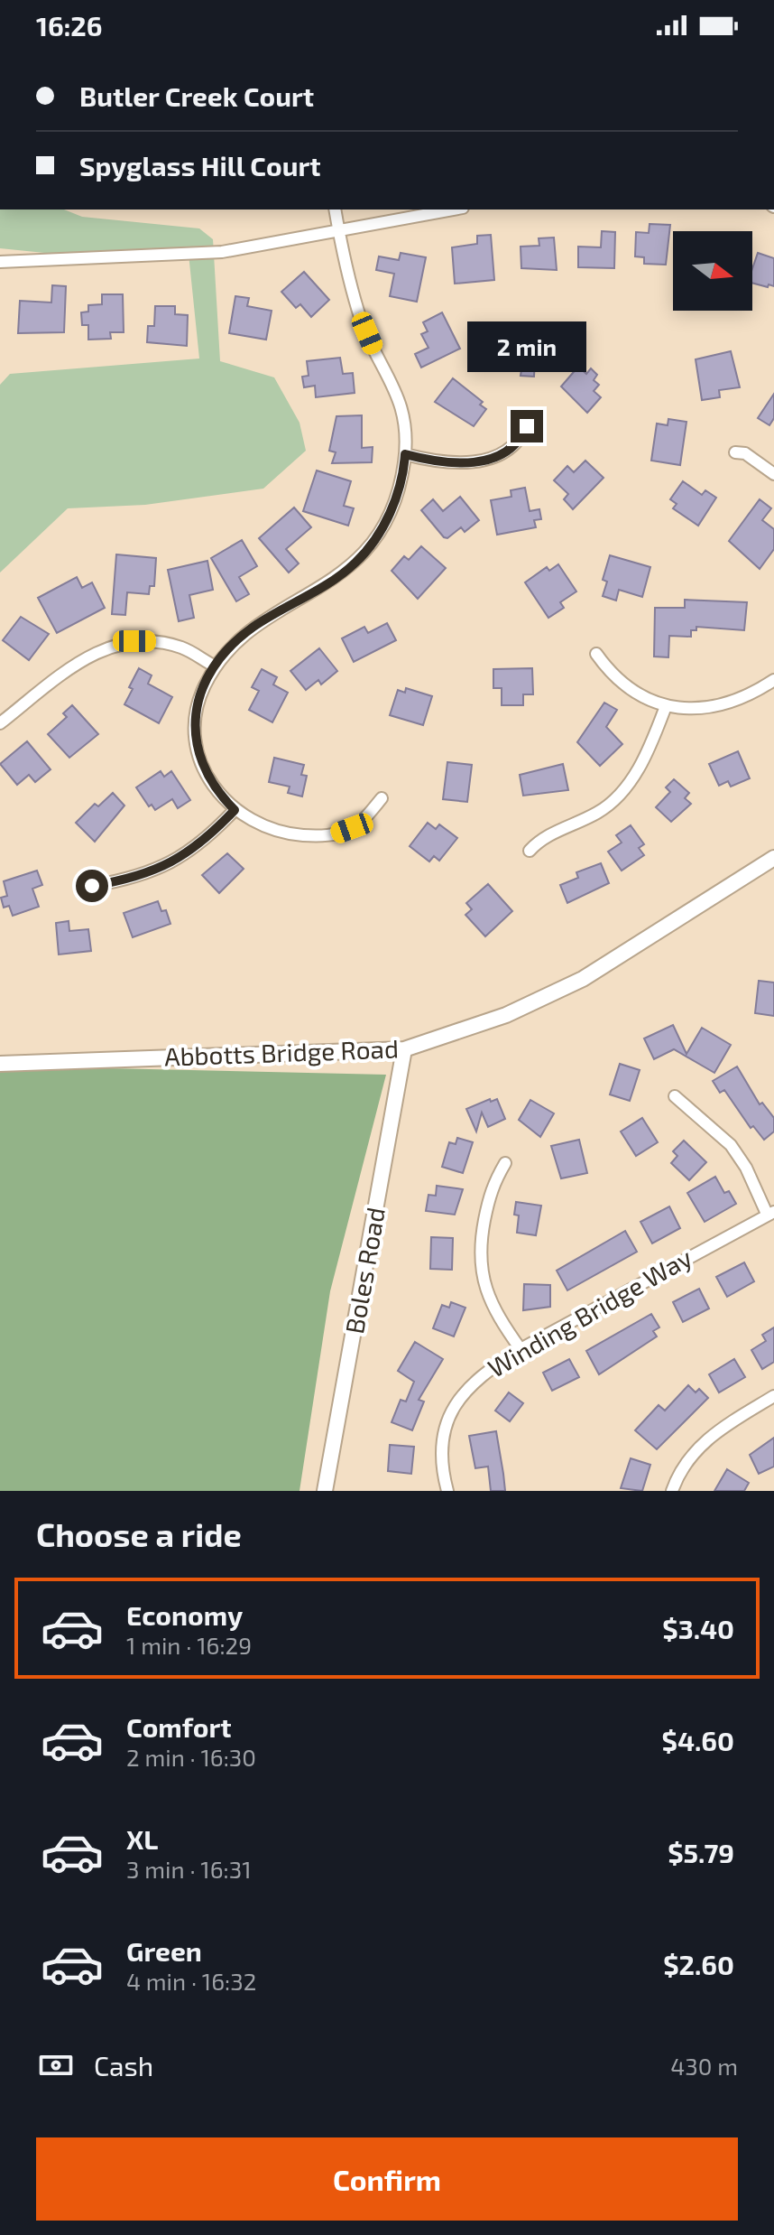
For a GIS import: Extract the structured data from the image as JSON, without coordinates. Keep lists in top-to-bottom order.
{
  "streets": {
    "main road": ["Abbotts Bridge Road", "Boles Road"],
    "street": ["Winding Bridge Way"]
  },
  "crossings": [
    ["Abbotts Bridge Road", "Boles Road"]
  ],
  "north": "right",
  "page": {
    "status": "16:26",
    "banner": ["Butler Creek Court", "Spyglass Hill Court"],
    "bubble": "2 min",
    "heading": "Choose a ride",
    "list": [
      {
        "name": "Economy",
        "note": "1 min · 16:29",
        "value": "$3.40"
      },
      {
        "name": "Comfort",
        "note": "2 min · 16:30",
        "value": "$4.60"
      },
      {
        "name": "XL",
        "note": "3 min · 16:31",
        "value": "$5.79"
      },
      {
        "name": "Green",
        "note": "4 min · 16:32",
        "value": "$2.60"
      }
    ],
    "pay": ["Cash", "430 m"],
    "buttons": "Confirm"
  }
}
